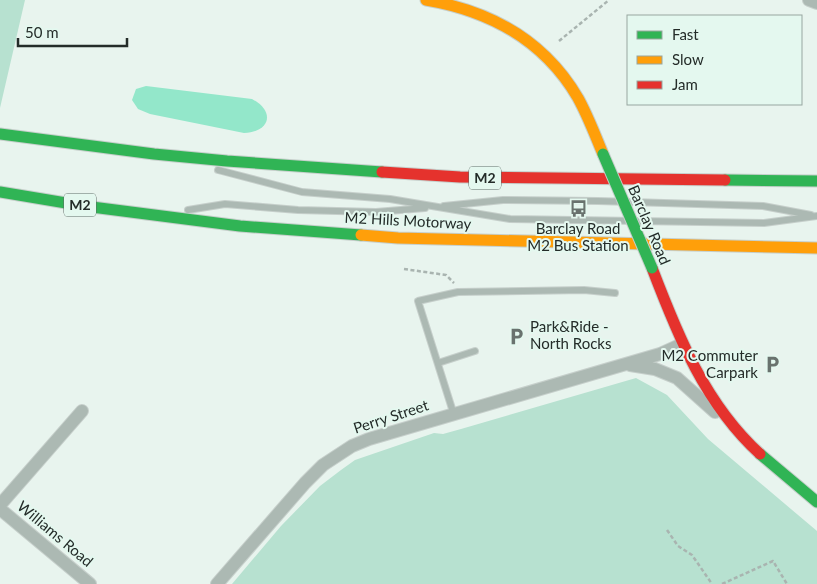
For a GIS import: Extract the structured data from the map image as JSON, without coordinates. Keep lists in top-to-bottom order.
{
  "streets": {
    "main road": ["M2", "M2 Hills Motorway", "Barclay Road"],
    "street": ["Perry Street", "Williams Road"]
  },
  "crossings": [
    ["M2", "M2 Hills Motorway"],
    ["Barclay Road", "Perry Street"]
  ],
  "places": {
    "bus stop": ["Barclay Road M2 Bus Station"],
    "parking": ["Park&Ride - North Rocks", "M2 Commuter Carpark"]
  },
  "legend": ["Fast", "Slow", "Jam"],
  "scale_bar": "50 m"
}
